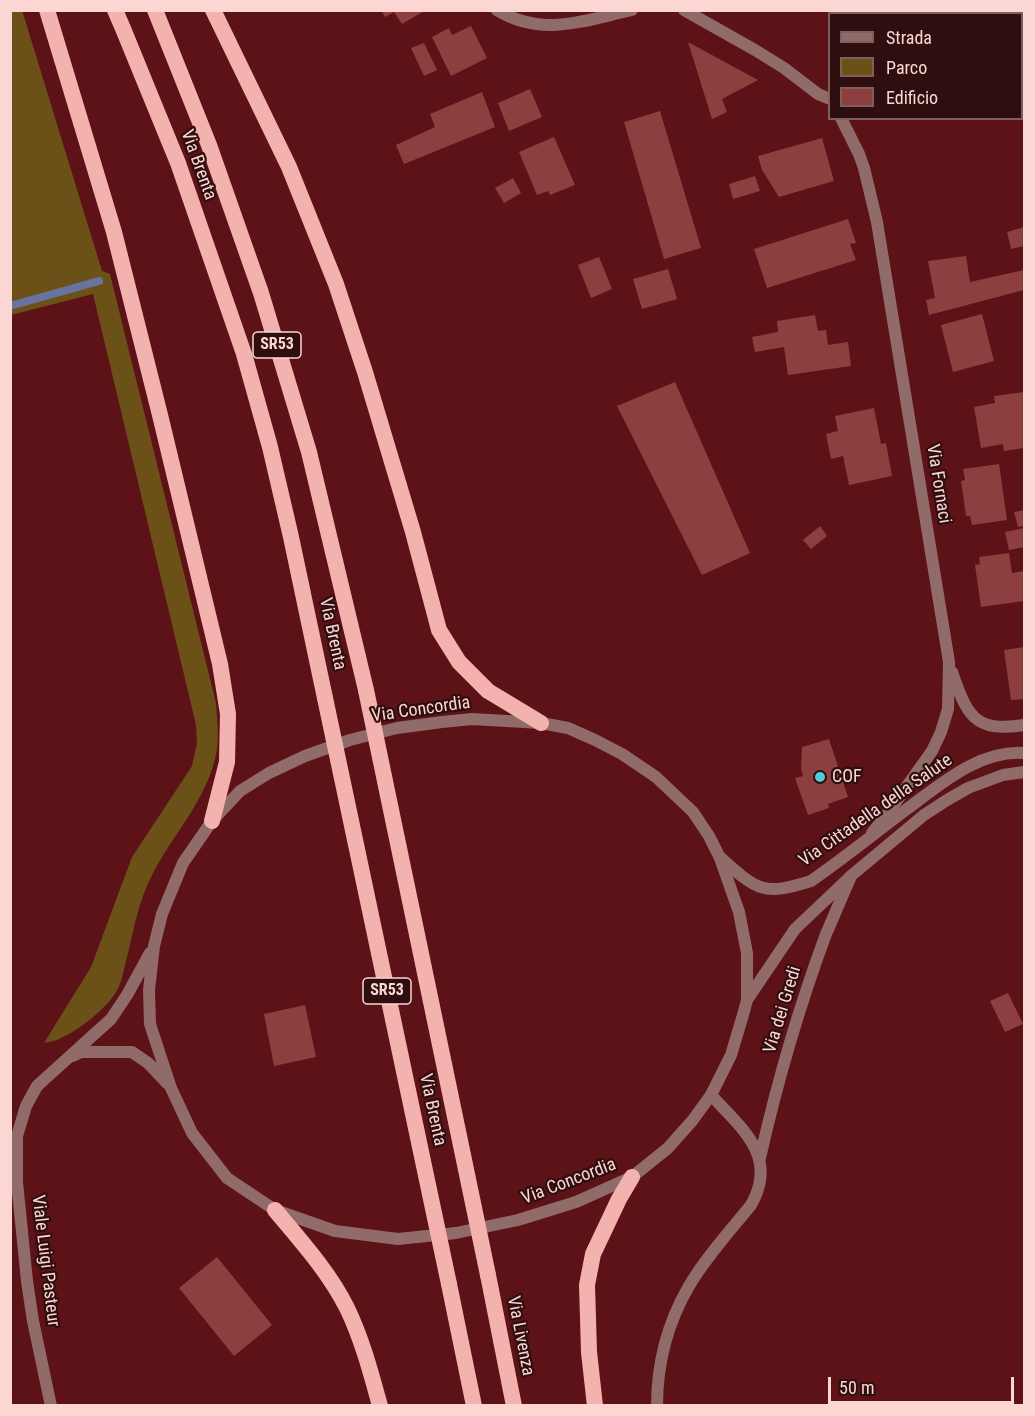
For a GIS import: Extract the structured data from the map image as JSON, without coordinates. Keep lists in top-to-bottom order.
{
  "streets": {
    "highway": ["Via Brenta", "SR53", "Via Livenza"],
    "street": [
      "Via Fornaci",
      "Via Concordia",
      "Via Cittadella della Salute",
      "Via dei Gredi",
      "Viale Luigi Pasteur"
    ]
  },
  "crossings": [
    ["Via Brenta", "Via Livenza"],
    ["Via Fornaci", "Via Cittadella della Salute"],
    ["Via Concordia", "Via Cittadella della Salute"],
    ["Via Concordia", "Viale Luigi Pasteur"],
    ["Via Cittadella della Salute", "Via dei Gredi"]
  ],
  "places": ["COF"],
  "legend": ["Strada", "Parco", "Edificio"],
  "scale_bar": "50 m"
}
